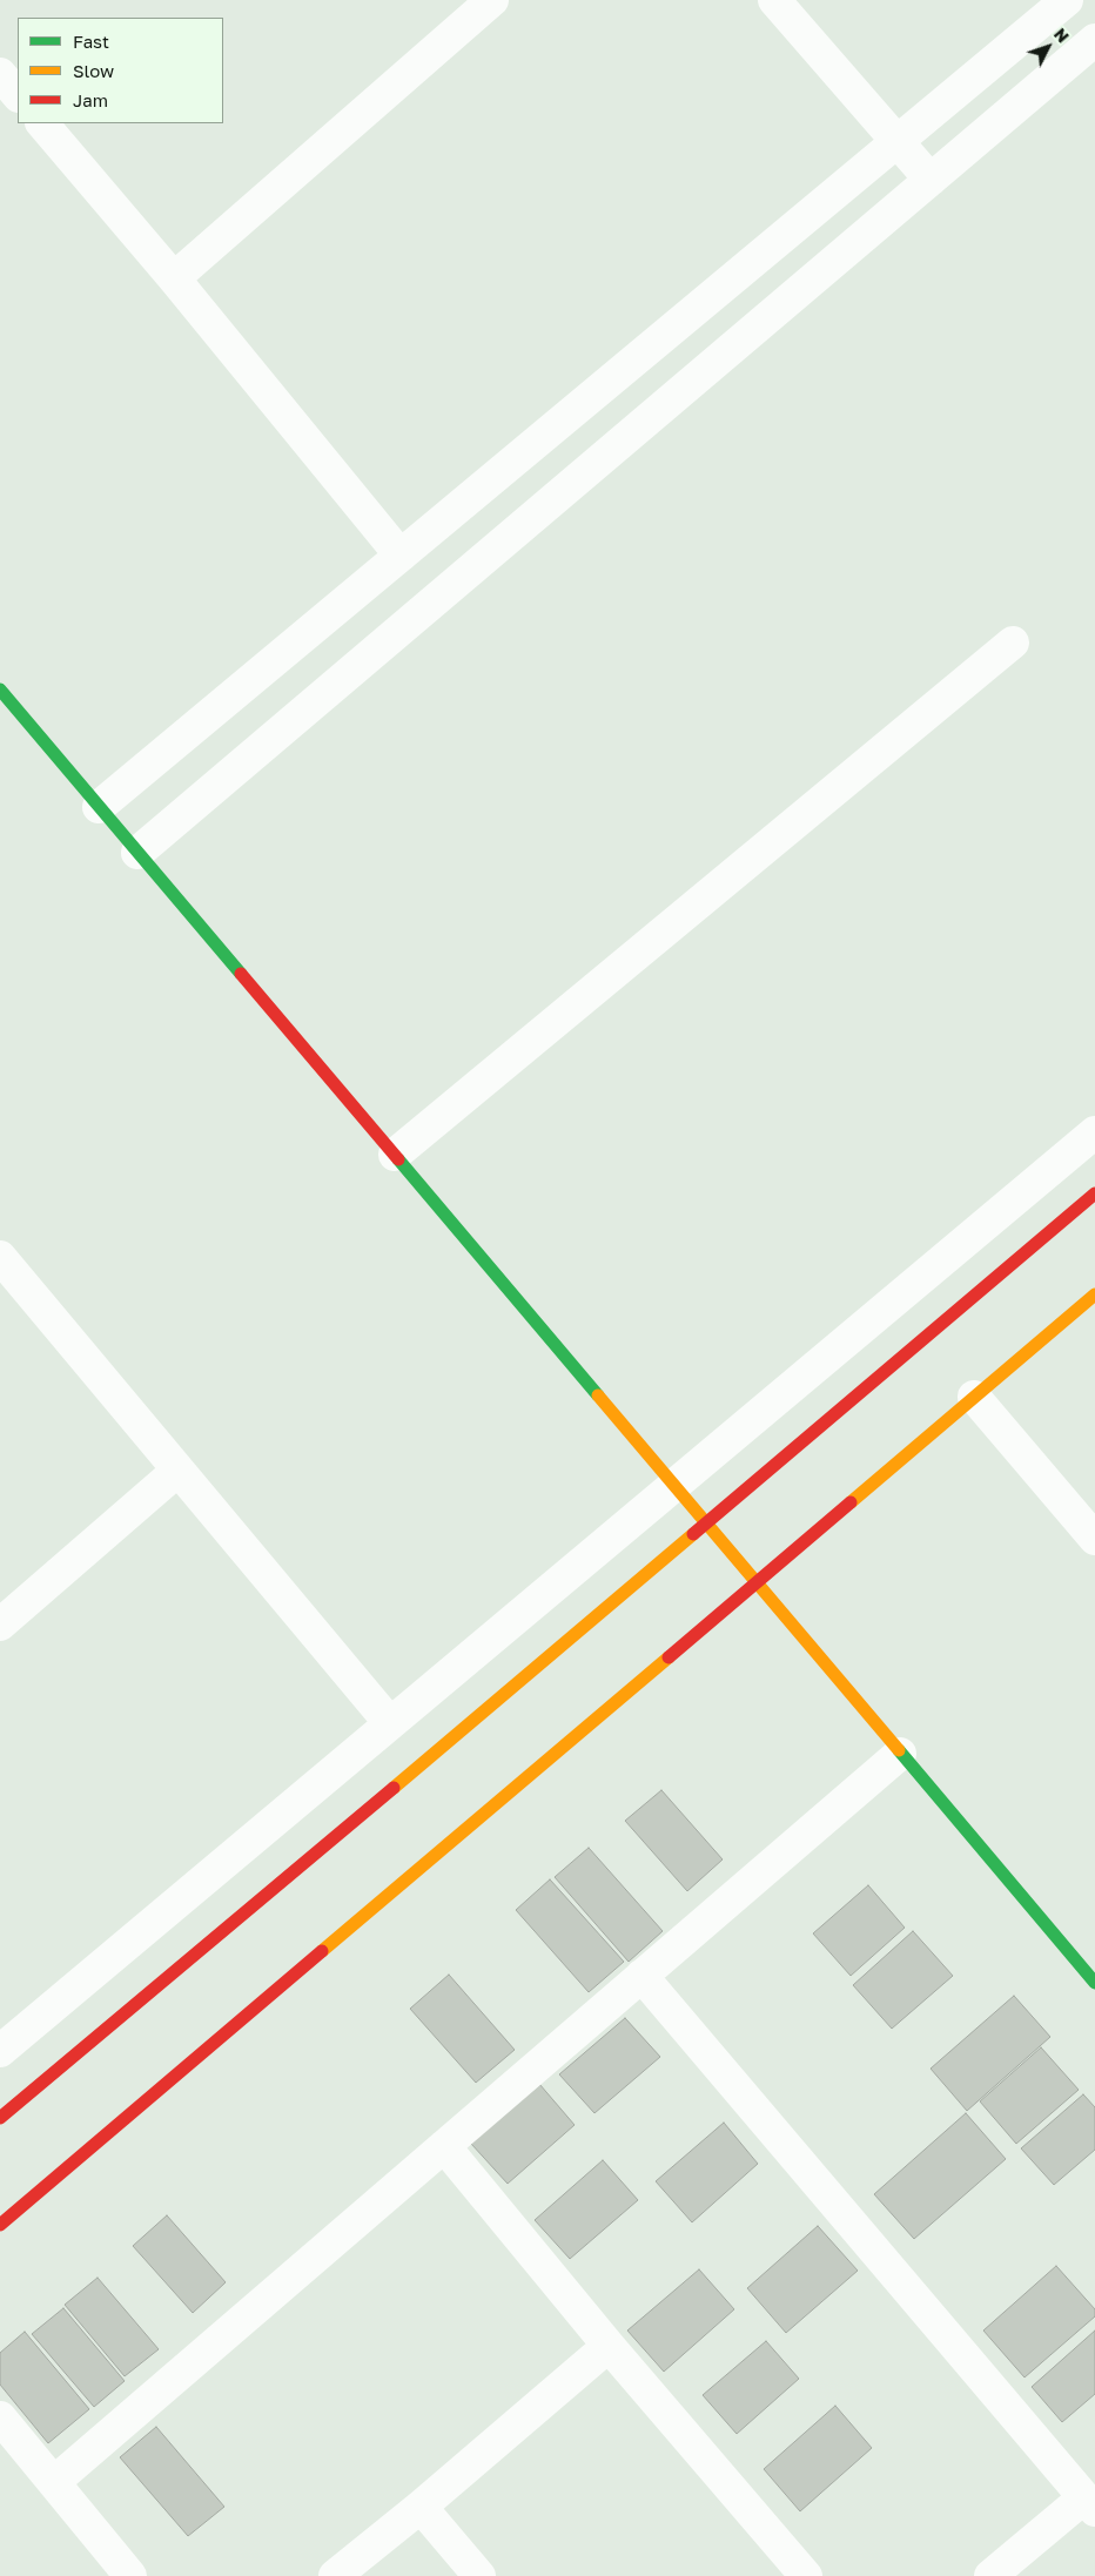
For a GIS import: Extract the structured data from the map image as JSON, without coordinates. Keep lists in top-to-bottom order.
{
  "legend": ["Fast", "Slow", "Jam"],
  "north": "top right"
}
